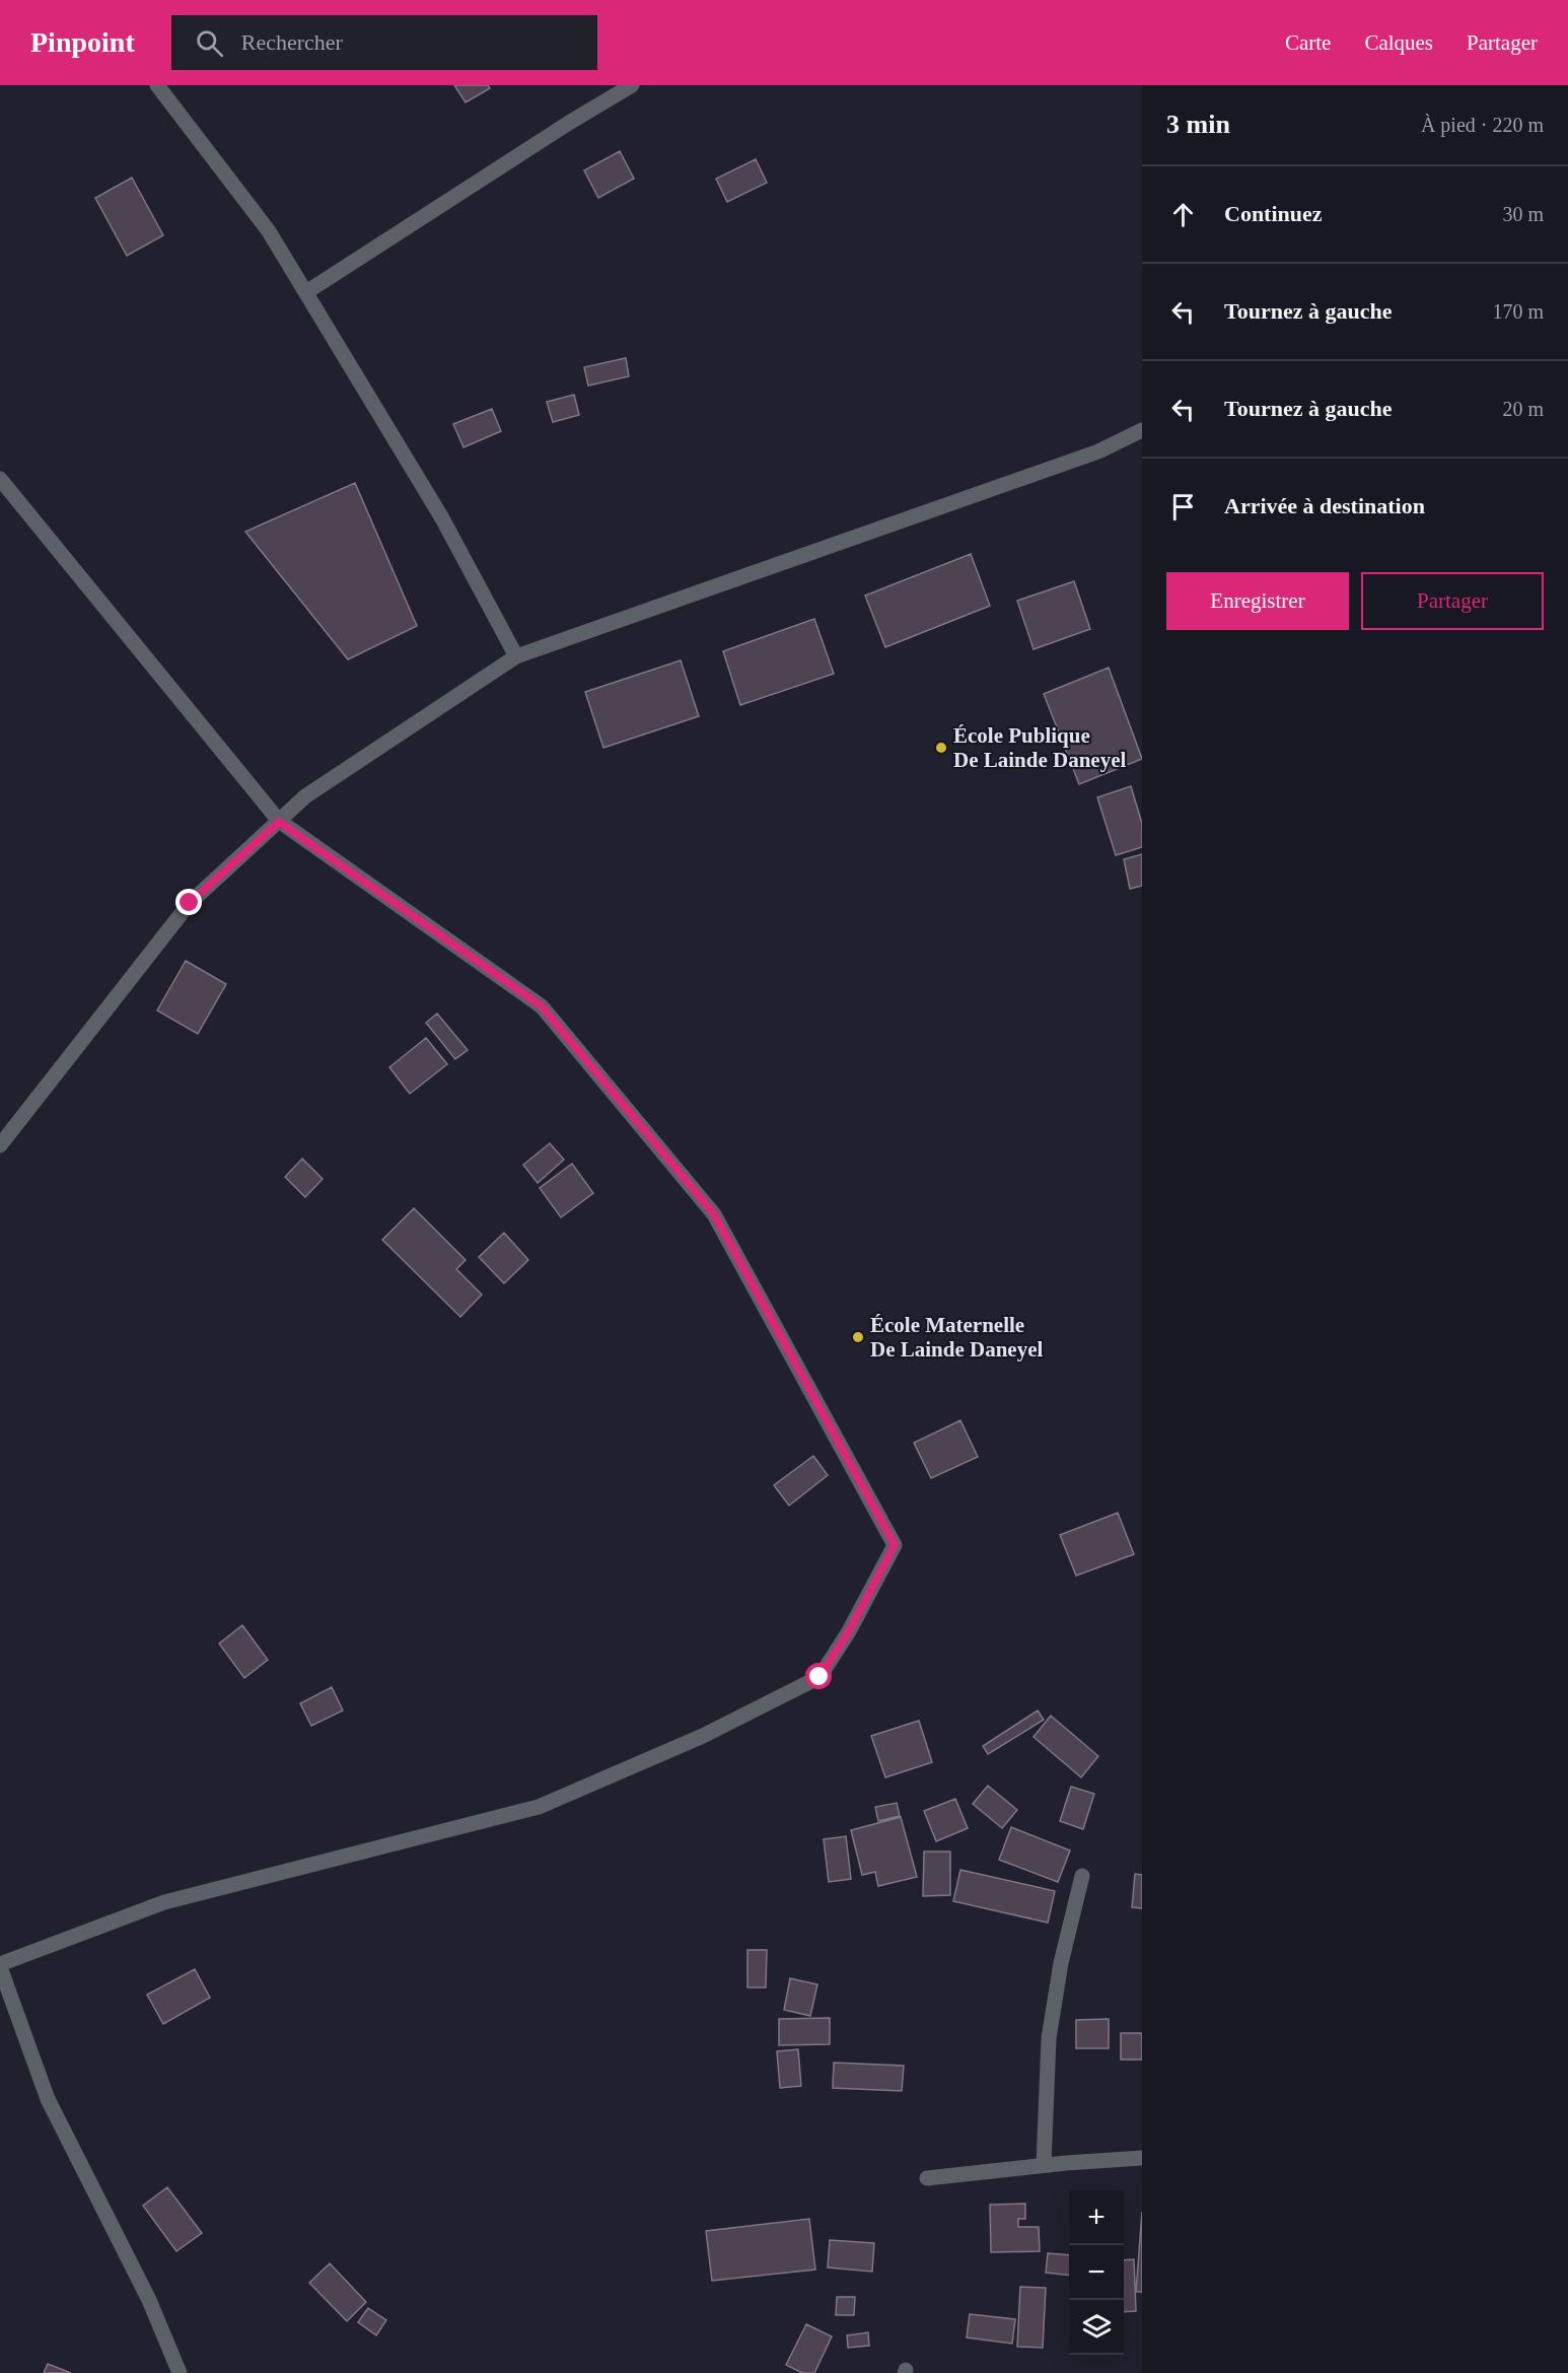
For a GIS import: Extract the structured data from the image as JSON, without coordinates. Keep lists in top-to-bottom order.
{
  "places": ["École Publique De Lainde Daneyel", "École Maternelle De Lainde Daneyel"],
  "page": {
    "header": "Pinpoint",
    "search": "Rechercher",
    "nav": ["Carte", "Calques", "Partager"],
    "heading": ["3 min", "À pied · 220 m"],
    "list": [
      ["Continuez", "30 m"],
      ["Tournez à gauche", "170 m"],
      ["Tournez à gauche", "20 m"],
      "Arrivée à destination"
    ],
    "buttons": ["Enregistrer", "Partager"],
    "map_buttons": ["+", "−"]
  }
}
